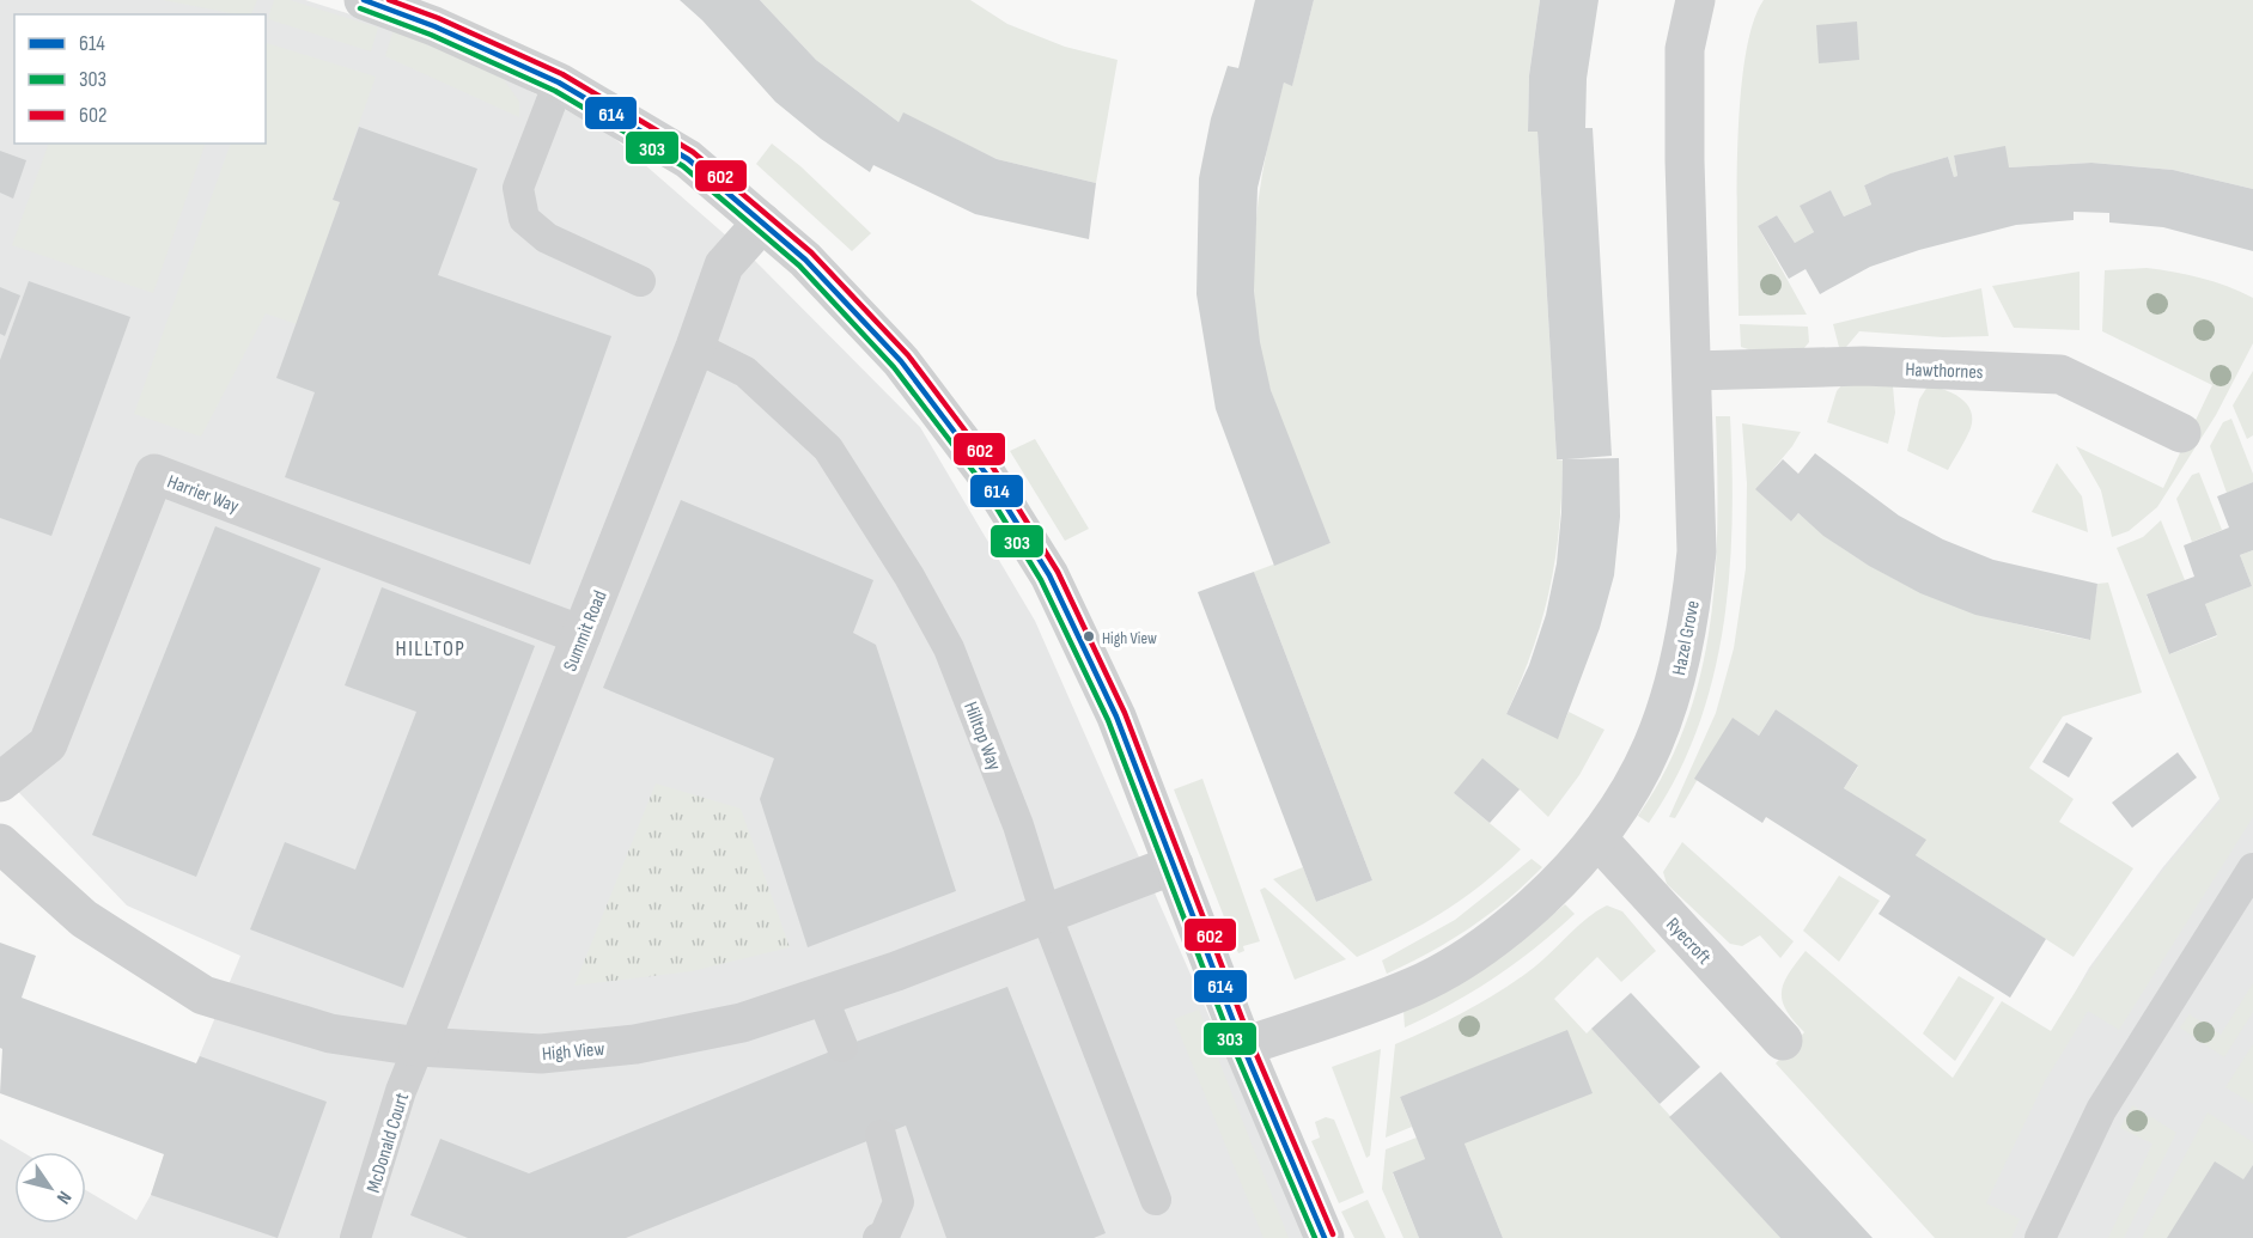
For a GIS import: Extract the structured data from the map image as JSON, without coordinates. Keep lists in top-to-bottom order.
{
  "streets": {
    "street": [
      "Hawthornes",
      "Harrier Way",
      "Summit Road",
      "Hazel Grove",
      "Ryecroft",
      "High View"
    ],
    "lane": ["Hilltop Way", "McDonald Court"]
  },
  "crossings": [
    ["Hawthornes", "Hazel Grove"],
    ["Harrier Way", "Summit Road"],
    ["Summit Road", "Hilltop Way"],
    ["Summit Road", "High View"],
    ["Summit Road", "McDonald Court"],
    ["Hazel Grove", "Ryecroft"],
    ["Hilltop Way", "High View"],
    ["High View", "McDonald Court"]
  ],
  "districts": ["HILLTOP"],
  "places": ["High View"],
  "lines": ["transit line 614", "transit line 602", "transit line 303"],
  "legend": ["614", "303", "602"],
  "north": "bottom right"
}
